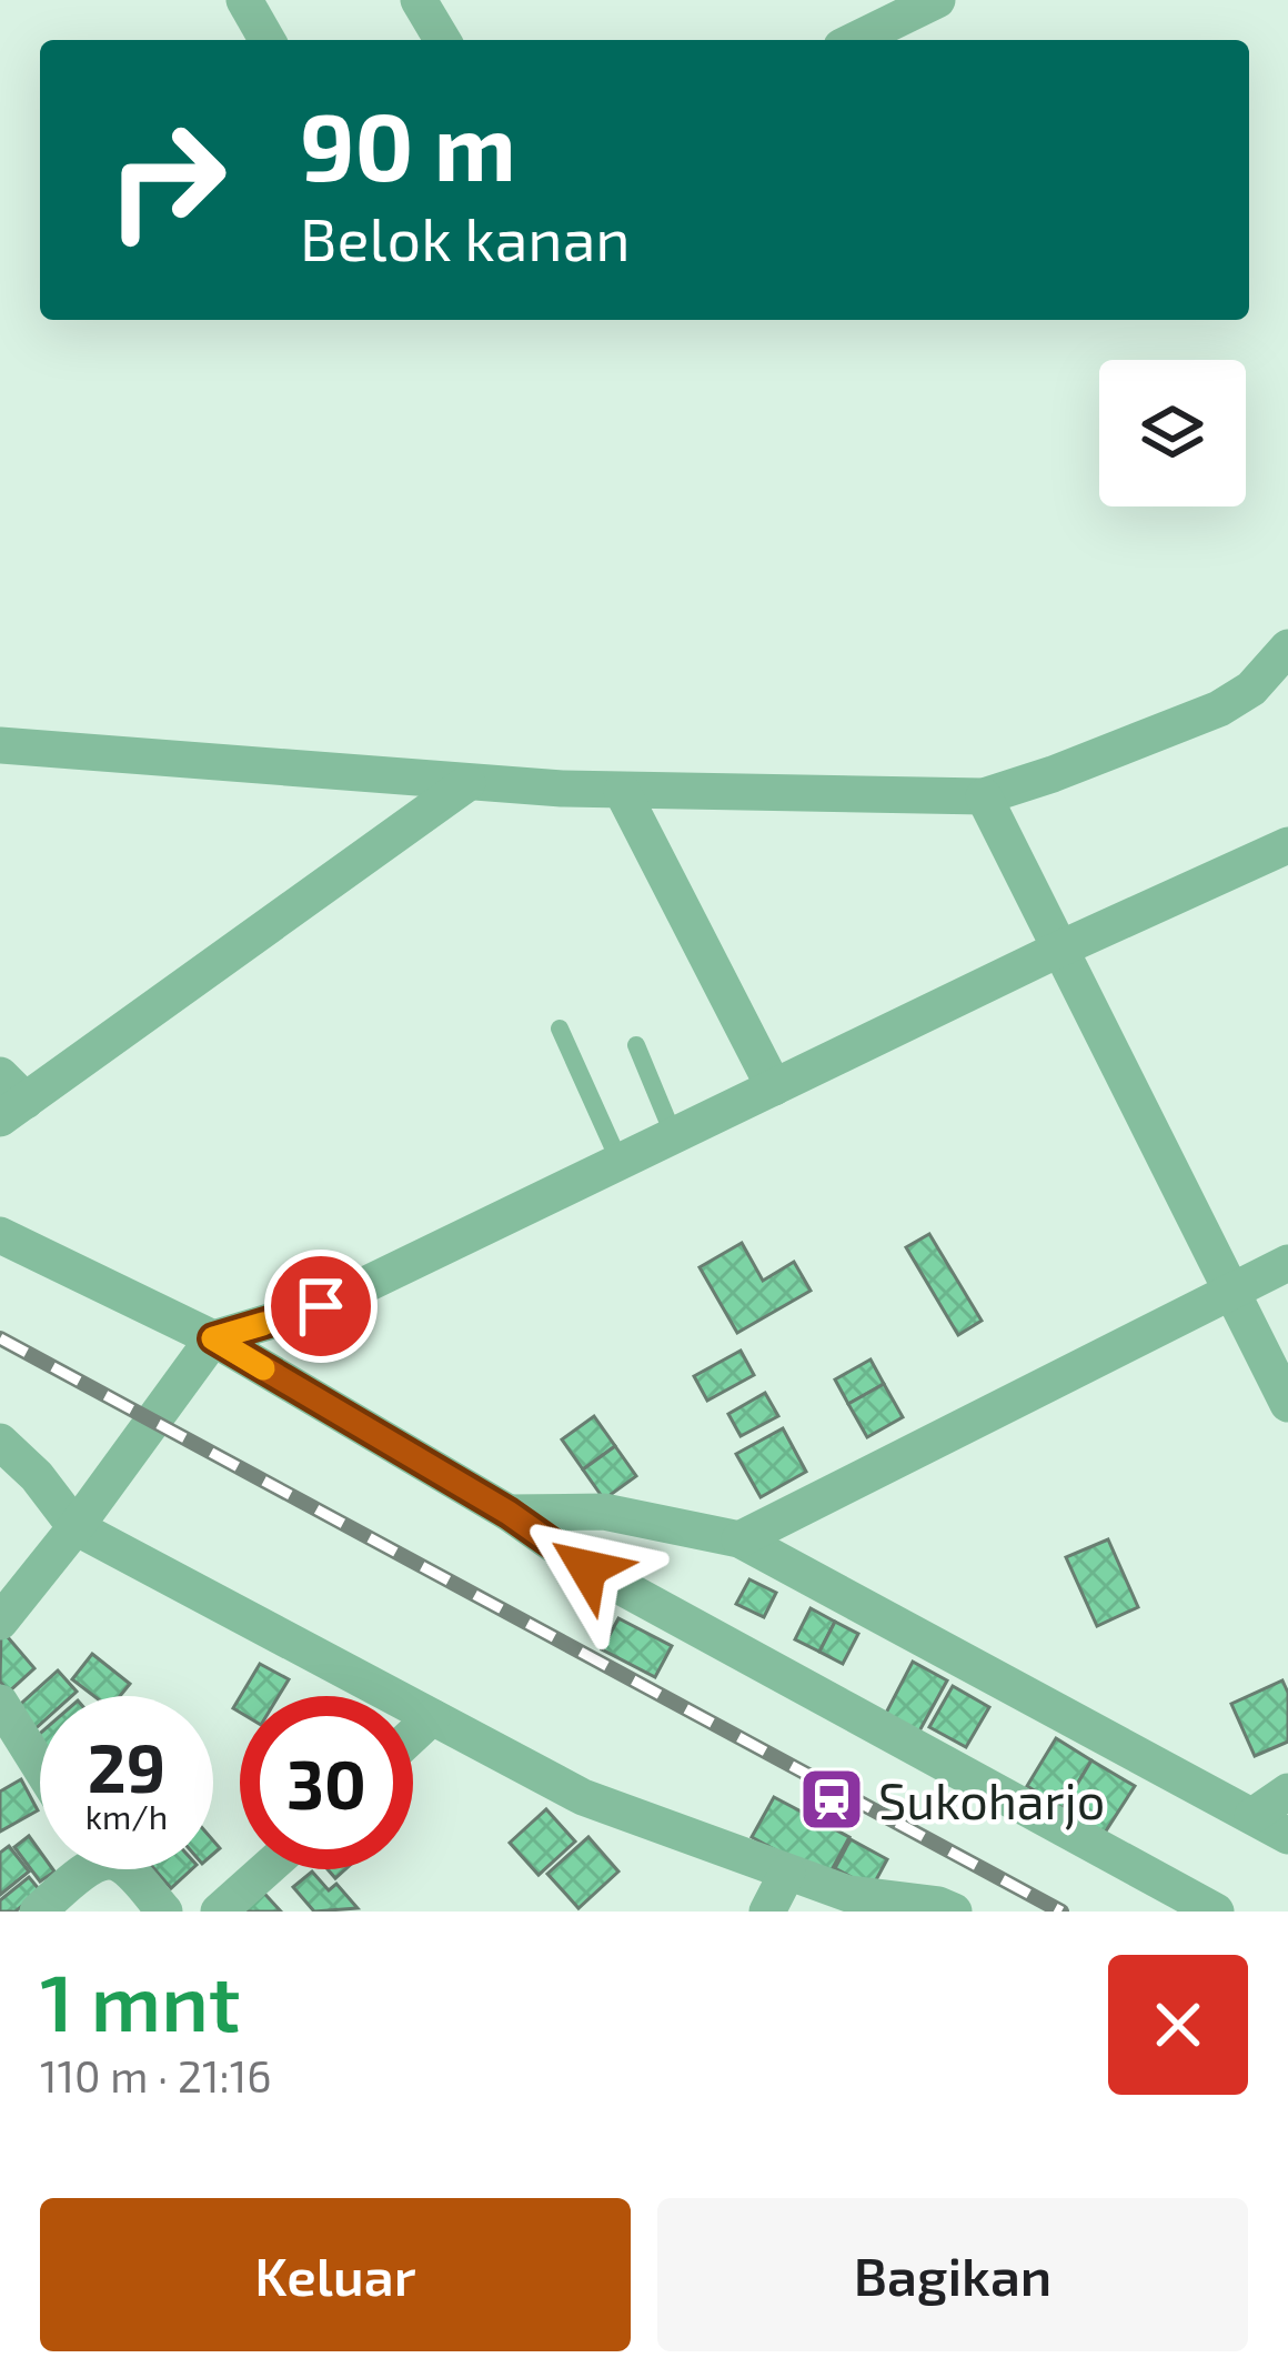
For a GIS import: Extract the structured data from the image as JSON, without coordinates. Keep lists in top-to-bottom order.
{
  "places": {
    "station": ["Sukoharjo"]
  },
  "page": {
    "turn": ["90 m", "Belok kanan"],
    "speed": "29 km/h",
    "limit": "30",
    "heading": ["1 mnt", "110 m · 21:16"],
    "buttons": ["Keluar", "Bagikan"]
  }
}
